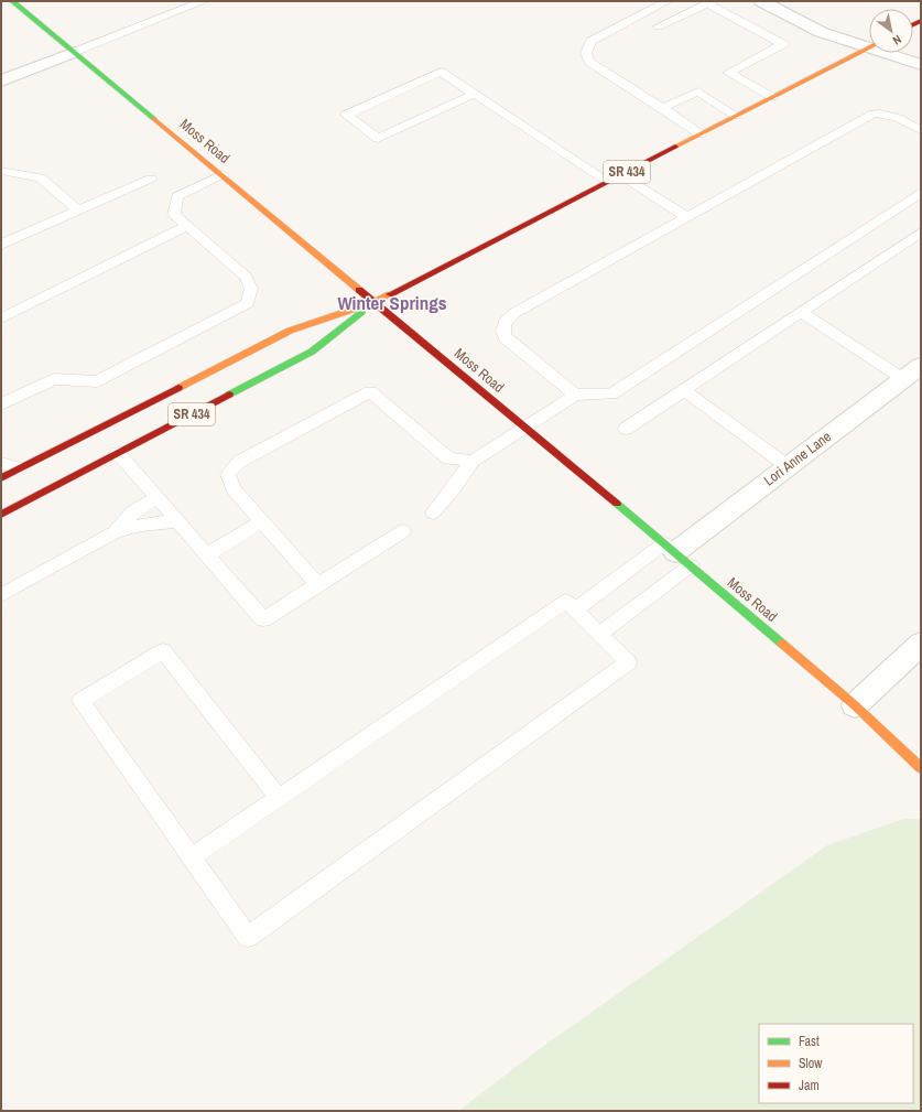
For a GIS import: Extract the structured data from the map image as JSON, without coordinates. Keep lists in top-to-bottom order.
{
  "streets": {
    "main road": ["Moss Road", "SR 434"],
    "street": ["Lori Anne Lane"]
  },
  "crossings": [
    ["Moss Road", "SR 434"],
    ["Moss Road", "Lori Anne Lane"]
  ],
  "districts": ["Winter Springs"],
  "legend": ["Fast", "Slow", "Jam"],
  "north": "bottom right"
}
